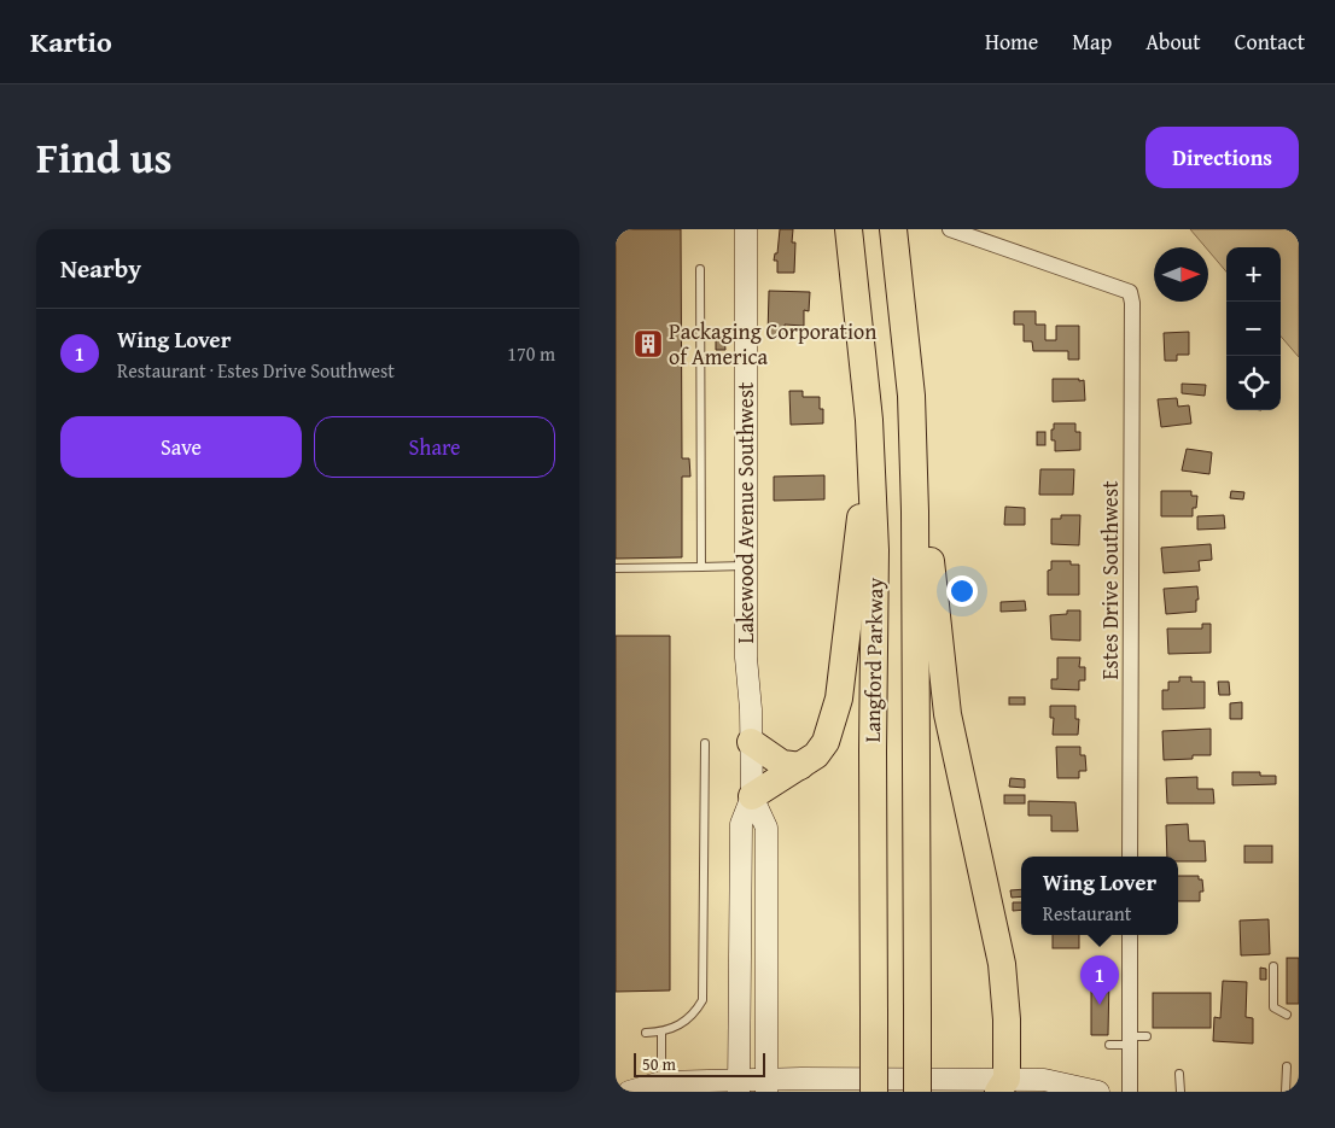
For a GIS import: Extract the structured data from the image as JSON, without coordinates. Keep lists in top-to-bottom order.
{
  "streets": {
    "highway": ["Langford Parkway"],
    "street": ["Lakewood Avenue Southwest", "Estes Drive Southwest"]
  },
  "places": {
    "building": ["Packaging Corporation of America"]
  },
  "scale_bar": "50 m",
  "north": "right",
  "page": {
    "header": "Kartio",
    "nav": [
      "Home",
      "Map",
      "About",
      "Contact"
    ],
    "title": "Find us",
    "buttons": [
      "Directions",
      ["Save", "Share"]
    ],
    "heading": "Nearby",
    "map_buttons": ["+", "−"],
    "list": [
      {
        "mark": "1",
        "name": "Wing Lover",
        "note": "Restaurant · Estes Drive Southwest",
        "value": "170 m"
      }
    ],
    "popup": ["Wing Lover", "Restaurant"],
    "pins": "1",
    "scale": "50 m"
  }
}
